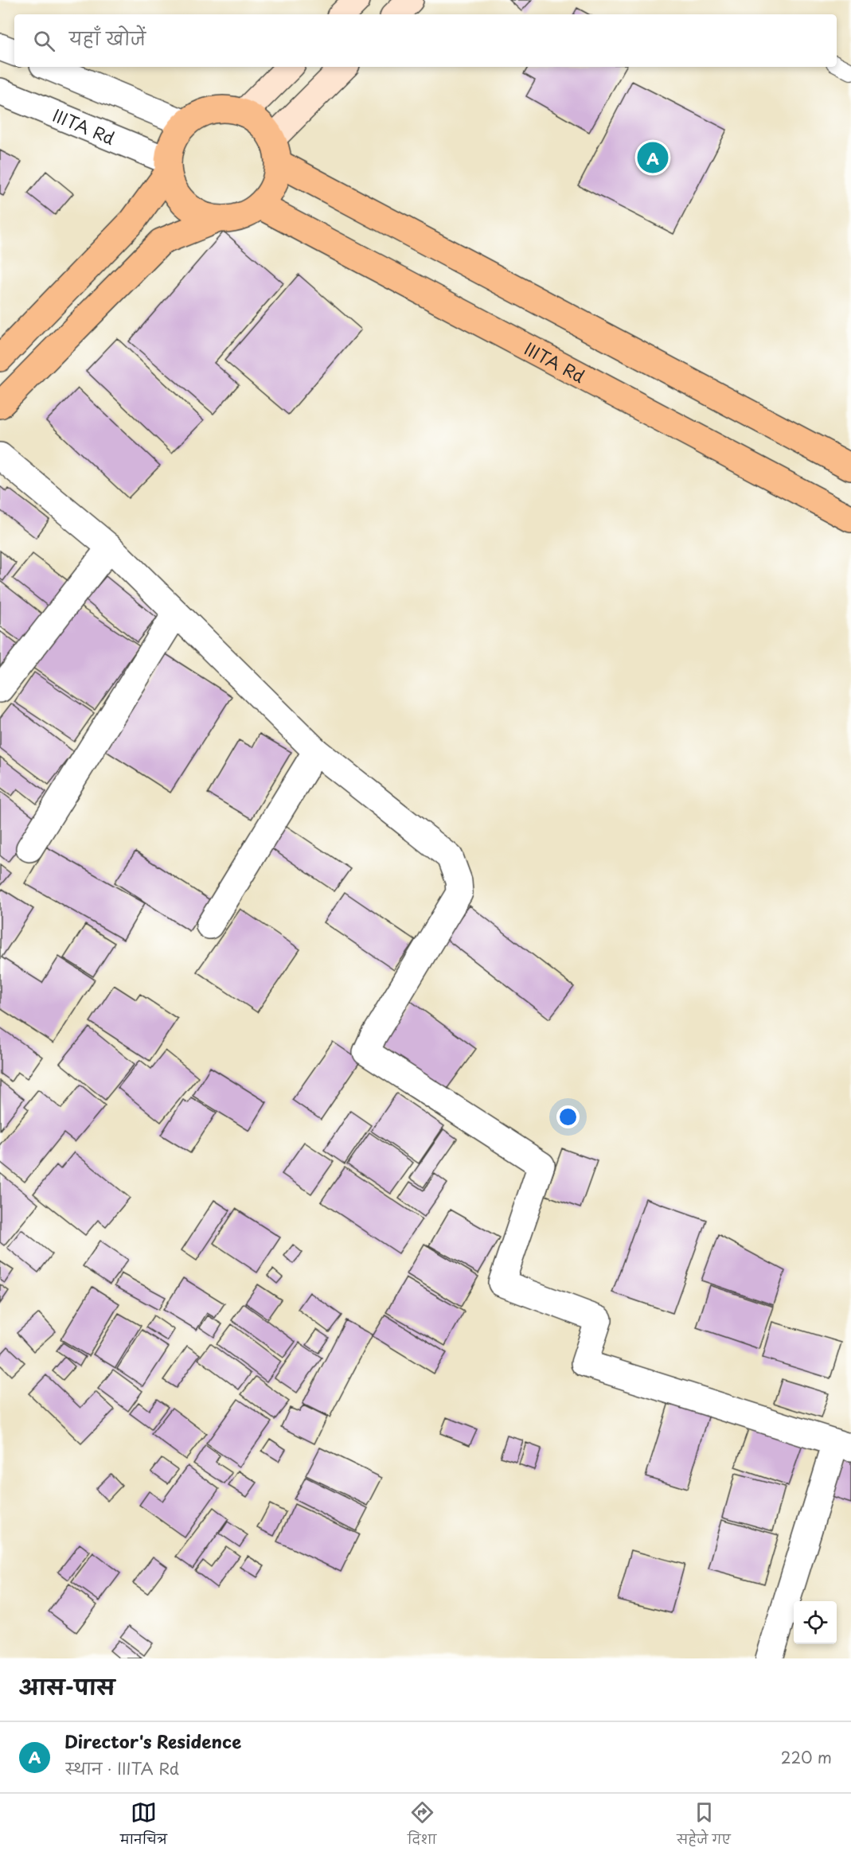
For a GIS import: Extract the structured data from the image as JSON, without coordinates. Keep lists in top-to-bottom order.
{
  "streets": {
    "main road": ["IIITA Rd"]
  },
  "page": {
    "search": "यहाँ खोजें",
    "pins": "A",
    "heading": "आस-पास",
    "list": [
      {
        "mark": "A",
        "name": "Director's Residence",
        "note": "स्थान · IIITA Rd",
        "value": "220 m"
      }
    ],
    "nav": ["मानचित्र", "दिशा", "सहेजे गए"]
  }
}
